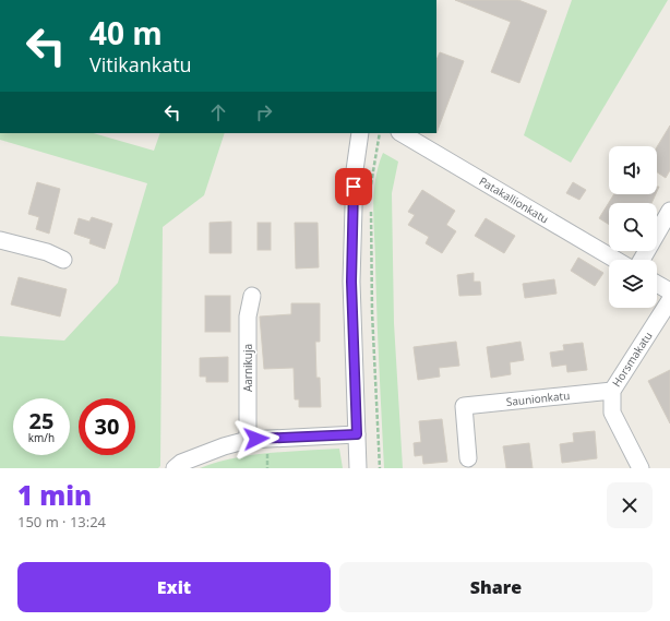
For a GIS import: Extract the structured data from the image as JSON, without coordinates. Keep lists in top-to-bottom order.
{
  "streets": {
    "street": [
      "Patakallionkatu",
      "Horsmakatu",
      "Aarnikuja",
      "Saunionkatu"
    ]
  },
  "crossings": [
    ["Horsmakatu", "Saunionkatu"]
  ],
  "page": {
    "turn": ["40 m", "Vitikankatu"],
    "speed": "25 km/h",
    "limit": "30",
    "heading": ["1 min", "150 m · 13:24"],
    "buttons": ["Exit", "Share"]
  }
}
